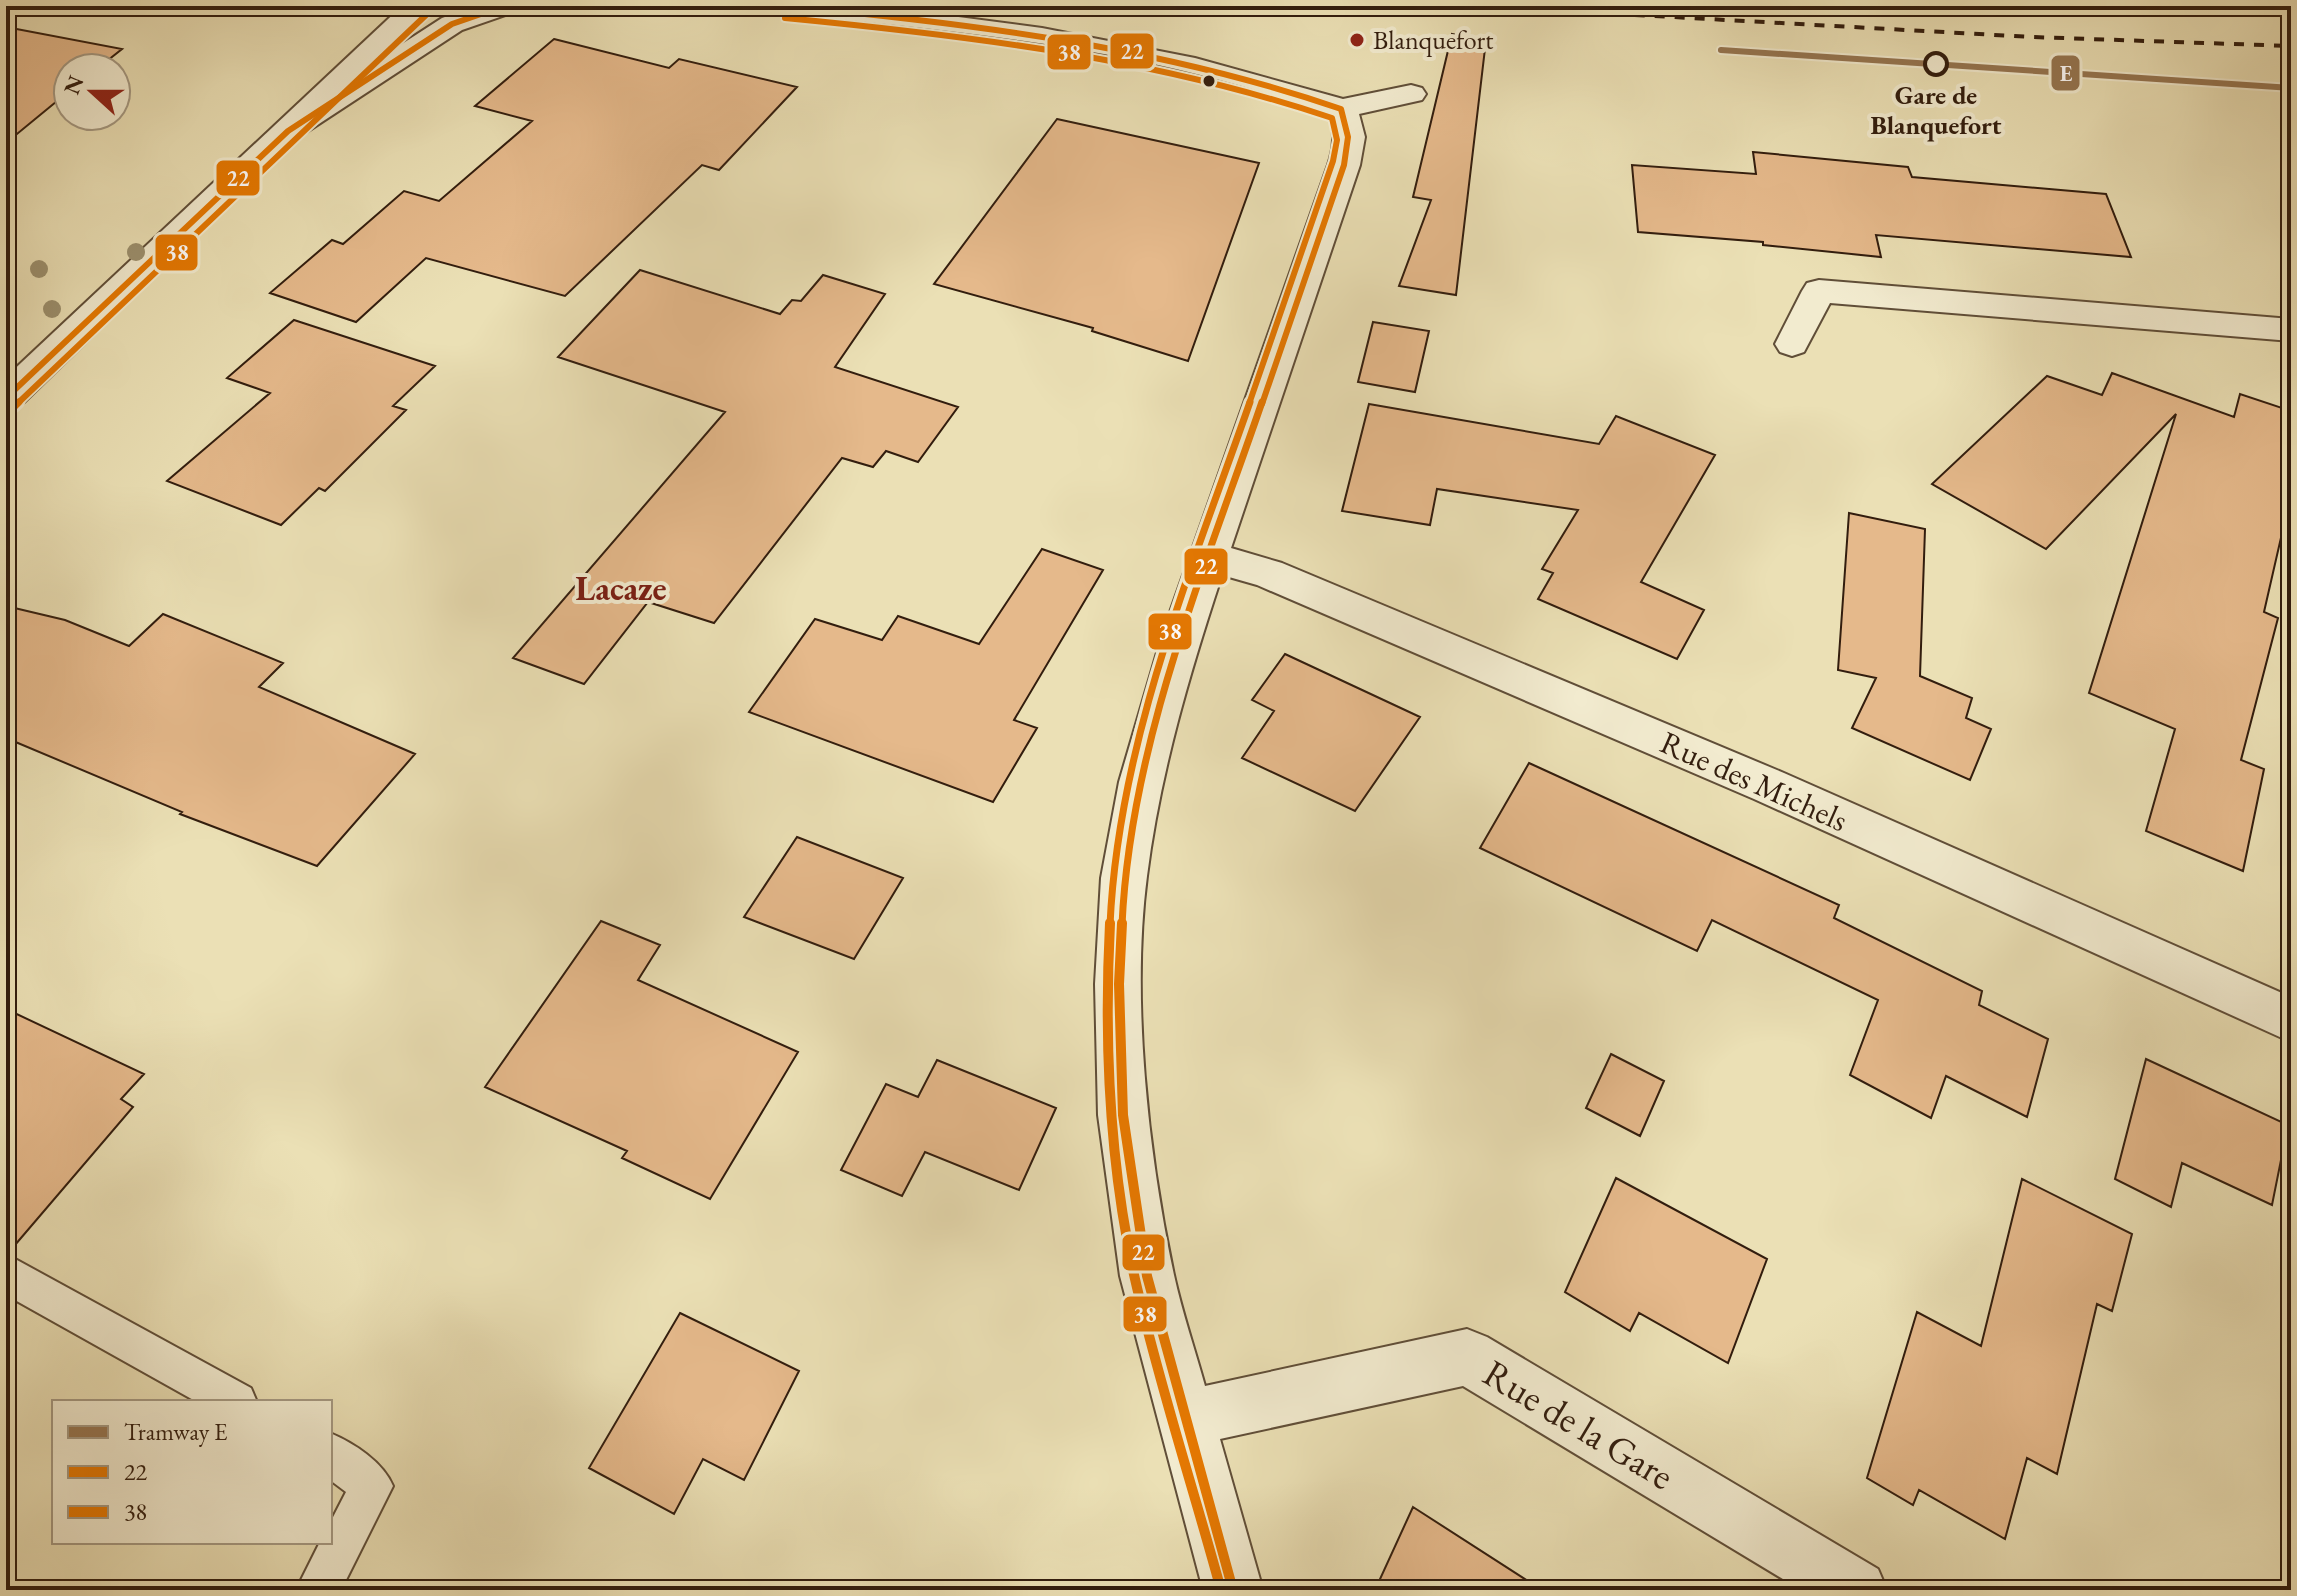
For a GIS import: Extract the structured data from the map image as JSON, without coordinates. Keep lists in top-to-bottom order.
{
  "streets": {
    "street": ["Rue des Michels", "Rue de la Gare"]
  },
  "districts": ["Lacaze"],
  "places": ["Blanquefort", "Gare de Blanquefort"],
  "lines": ["transit line 22", "transit line 38", "tram line E"],
  "legend": ["Tramway E", "22", "38"],
  "north": "left"
}
